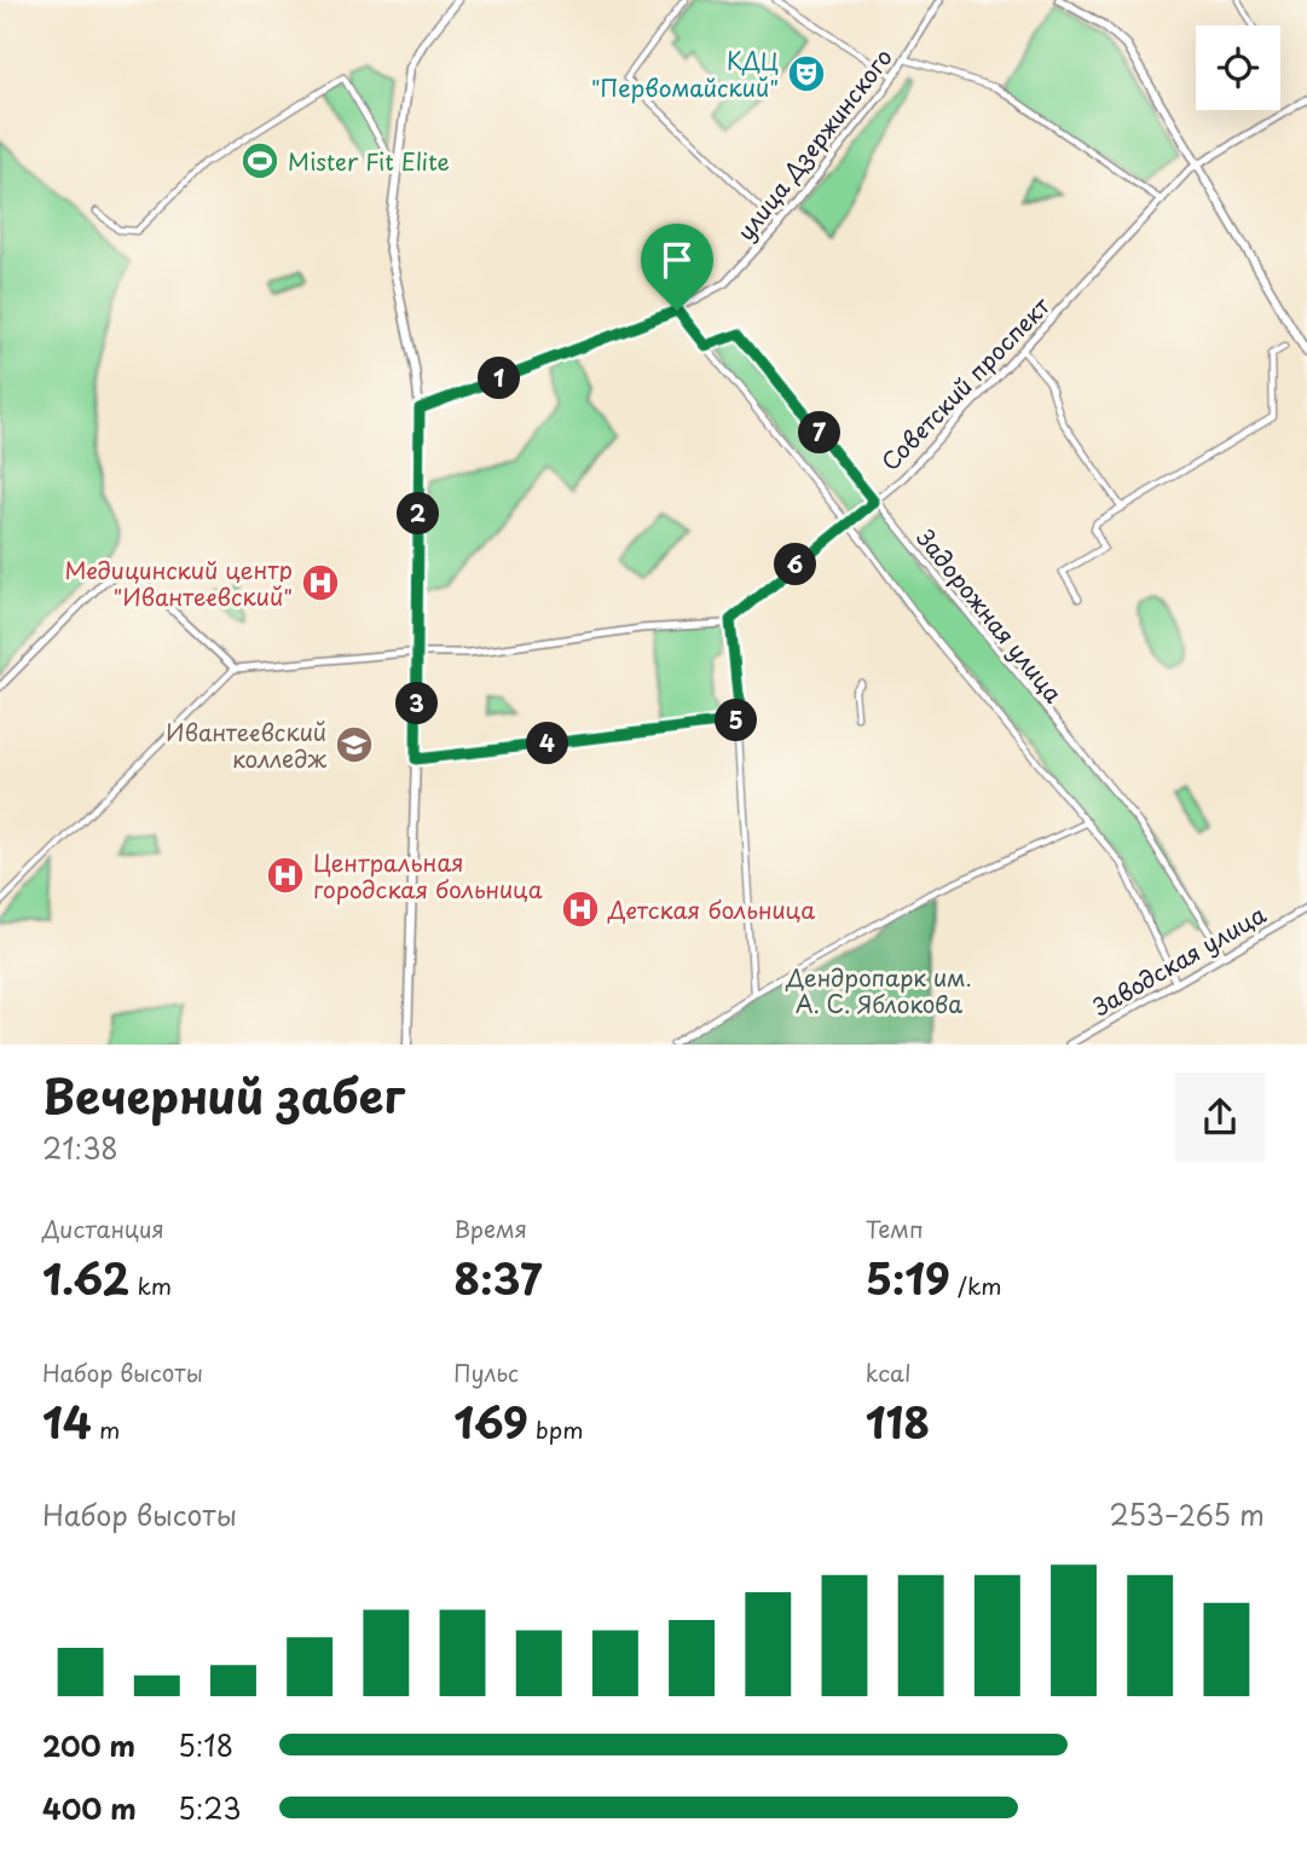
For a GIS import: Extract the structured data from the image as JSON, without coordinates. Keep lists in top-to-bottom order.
{
  "streets": {
    "street": [
      "улица Дзержинского",
      "Советский проспект",
      "Задорожная улица",
      "Заводская улица"
    ]
  },
  "crossings": [
    ["Советский проспект", "Задорожная улица"],
    ["Задорожная улица", "Заводская улица"]
  ],
  "parks": ["Дендропарк им. А. С. Яблокова"],
  "places": {
    "theatre": ["КДЦ \"Первомайский\""],
    "sports": ["Mister Fit Elite"],
    "hospital": ["Медицинский центр \"Ивантеевский\"", "Центральная городская больница", "Детская больница"],
    "school or university": ["Ивантеевский колледж"]
  },
  "page": {
    "pins": [
      "1",
      "7",
      "2",
      "6",
      "3",
      "5",
      "4"
    ],
    "heading": ["Вечерний забег", "21:38"],
    "stats": [
      ["Дистанция", "1.62 km"],
      ["Время", "8:37"],
      ["Темп", "5:19 /km"],
      ["Набор высоты", "14 m"],
      ["Пульс", "169 bpm"],
      ["kcal", "118"]
    ],
    "chart": ["Набор высоты", "253–265 m"],
    "list": [
      {
        "name": "200 m",
        "note": "5:18"
      },
      {
        "name": "400 m",
        "note": "5:23"
      }
    ]
  }
}
